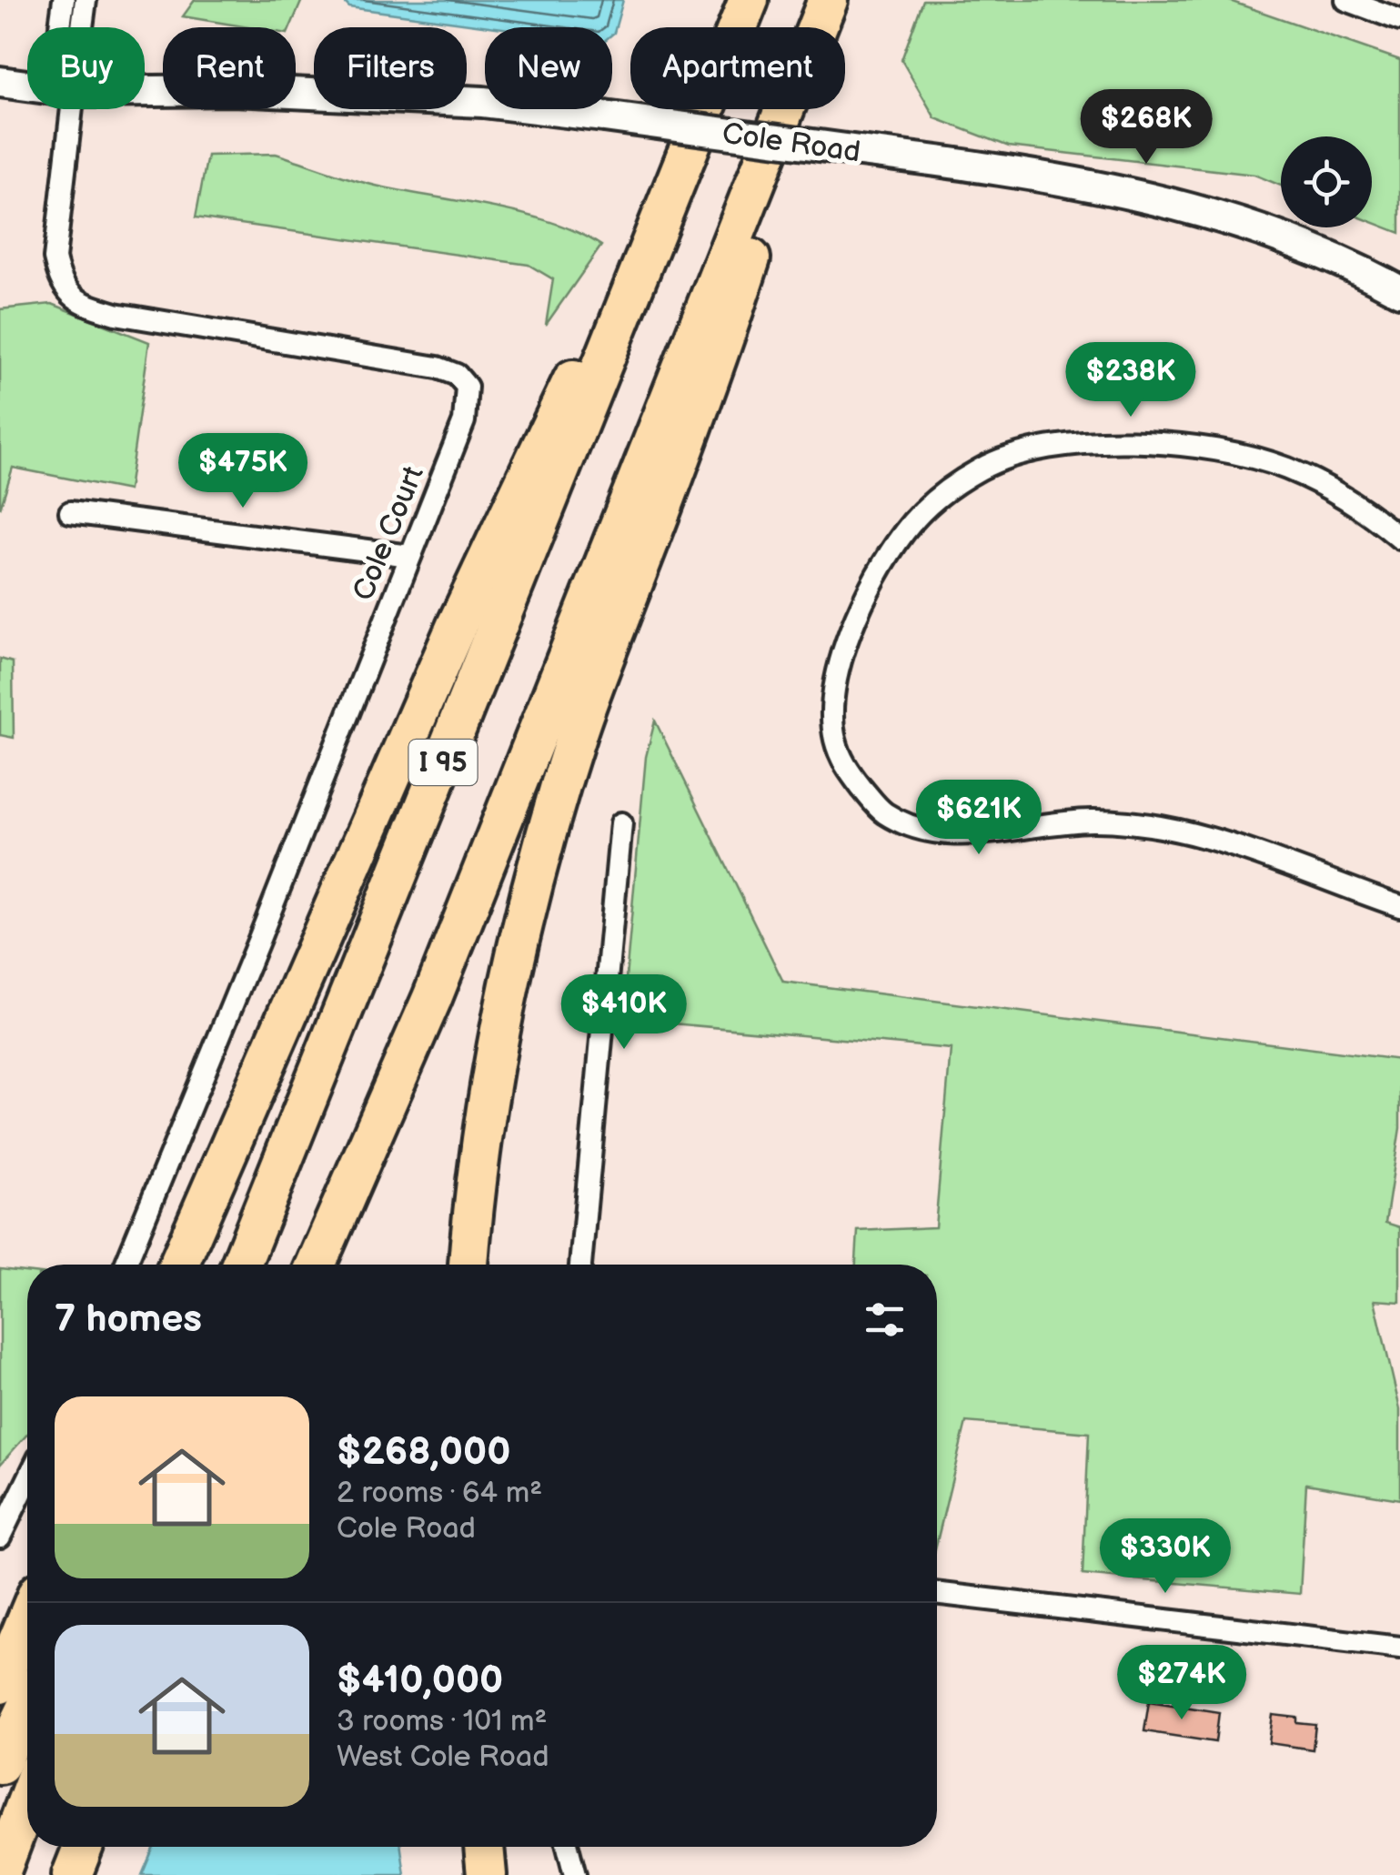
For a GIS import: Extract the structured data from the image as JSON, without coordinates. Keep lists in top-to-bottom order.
{
  "streets": {
    "highway": ["I 95"],
    "street": ["Cole Road", "Cole Court"]
  },
  "page": {
    "chip": [
      "Buy",
      "Rent",
      "Filters",
      "New",
      "Apartment"
    ],
    "price": [
      "$268K",
      "$238K",
      "$475K",
      "$621K",
      "$410K",
      "$330K",
      "$274K"
    ],
    "heading": "7 homes",
    "list": [
      {
        "name": "$268,000",
        "note": "2 rooms · 64 m² · Cole Road"
      },
      {
        "name": "$410,000",
        "note": "3 rooms · 101 m² · West Cole Road"
      }
    ]
  }
}
